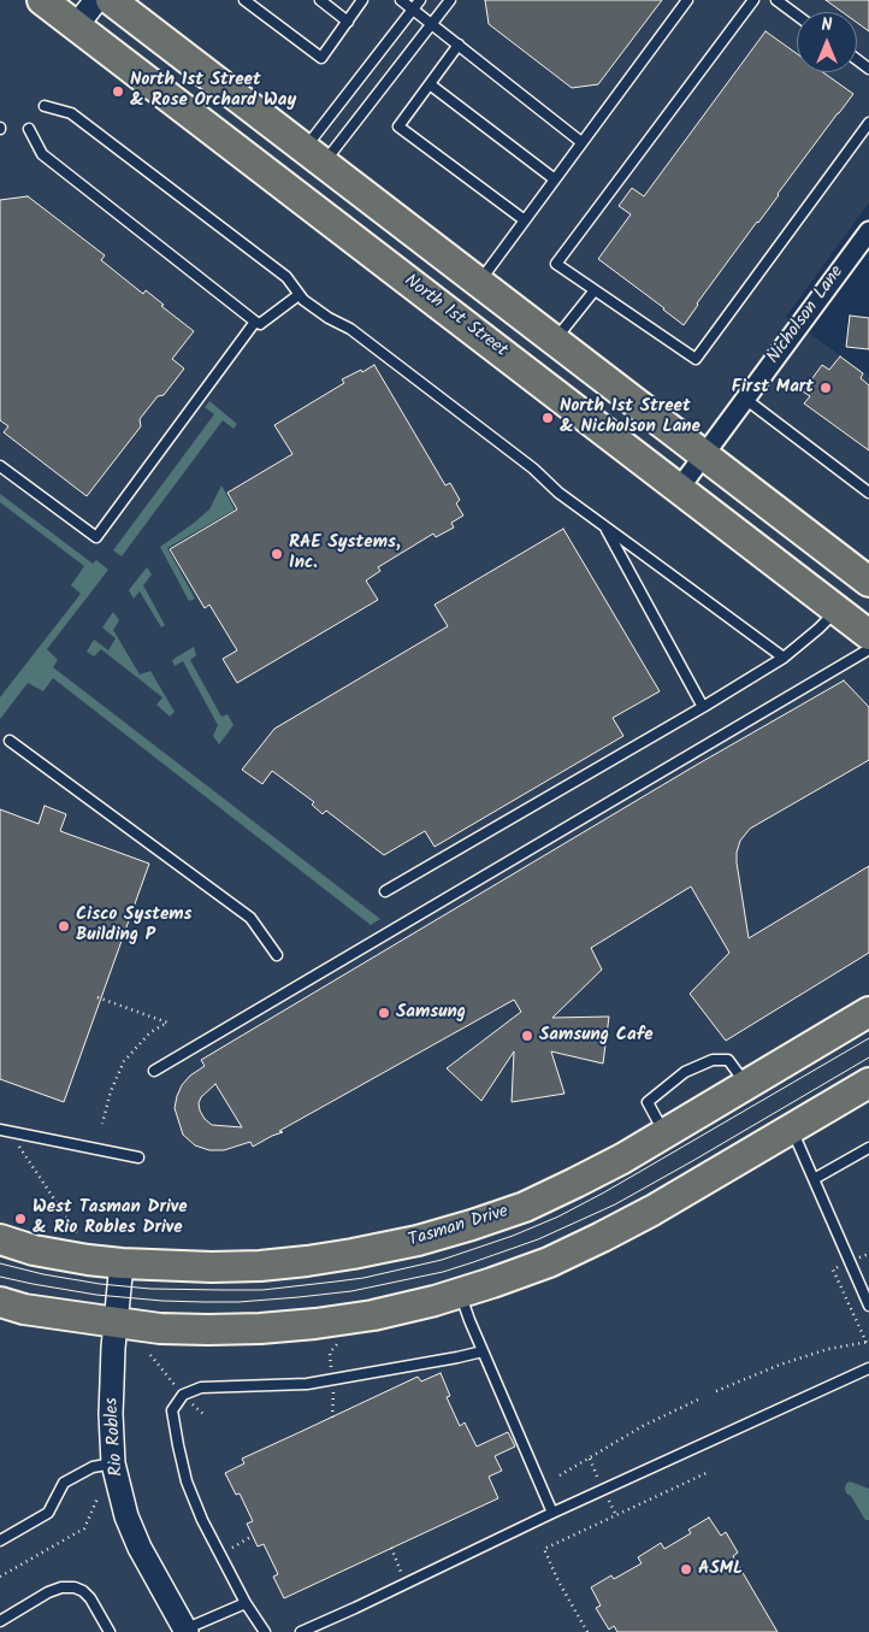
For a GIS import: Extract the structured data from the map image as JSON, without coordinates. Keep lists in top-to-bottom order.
{
  "streets": {
    "main road": ["North 1st Street", "Tasman Drive"],
    "street": ["Nicholson Lane", "Rio Robles"]
  },
  "crossings": [
    ["Nicholson Lane", "North 1st Street"],
    ["Tasman Drive", "Rio Robles"]
  ],
  "places": [
    "North 1st Street & Rose Orchard Way",
    "First Mart",
    "North 1st Street & Nicholson Lane",
    "RAE Systems, Inc.",
    "Cisco Systems Building P",
    "Samsung",
    "Samsung Cafe",
    "West Tasman Drive & Rio Robles Drive",
    "ASML"
  ],
  "north": "top"
}
